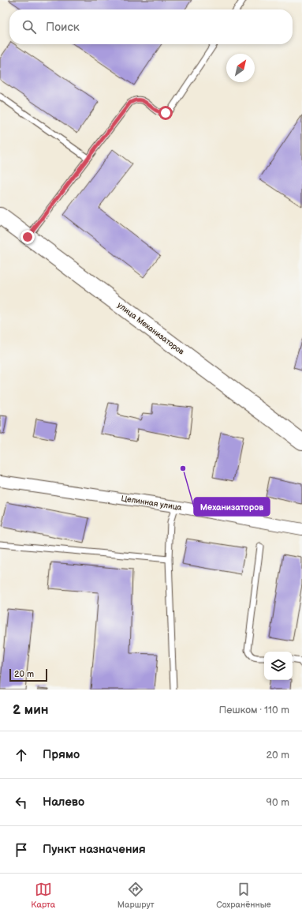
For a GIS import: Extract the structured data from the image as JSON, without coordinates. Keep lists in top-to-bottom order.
{
  "streets": {
    "street": ["улица Механизаторов", "Целинная улица"]
  },
  "places": ["Механизаторов"],
  "scale_bar": "20 m",
  "north": "top right",
  "page": {
    "search": "Поиск",
    "scale": "20 m",
    "heading": ["2 мин", "Пешком · 110 m"],
    "list": [
      ["Прямо", "20 m"],
      ["Налево", "90 m"],
      "Пункт назначения"
    ],
    "nav": ["Карта", "Маршрут", "Сохранённые"]
  }
}
